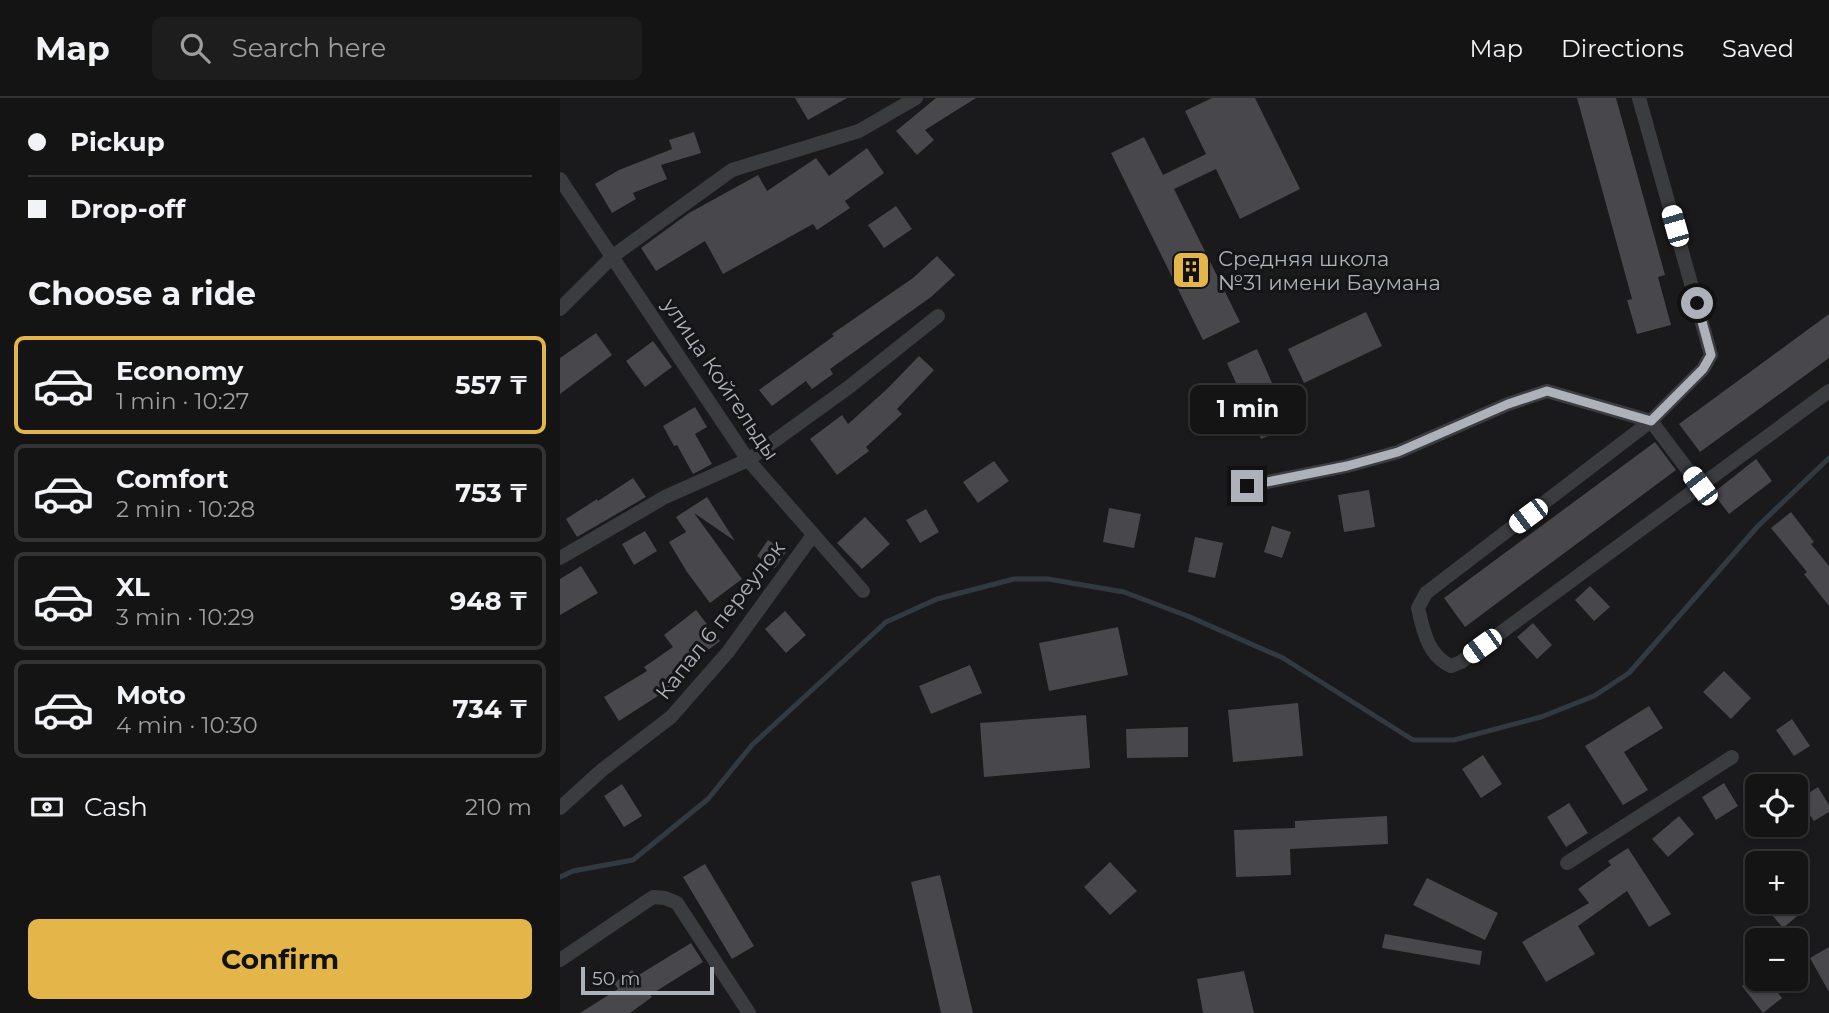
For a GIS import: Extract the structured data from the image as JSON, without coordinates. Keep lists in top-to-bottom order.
{
  "streets": {
    "street": ["улица Койгельды", "Капал 6 переулок"]
  },
  "crossings": [
    ["улица Койгельды", "Капал 6 переулок"]
  ],
  "places": {
    "building": ["Средняя школа №31 имени Баумана"]
  },
  "scale_bar": "50 m",
  "page": {
    "header": "Map",
    "search": "Search here",
    "nav": ["Map", "Directions", "Saved"],
    "banner": ["Pickup", "Drop-off"],
    "heading": "Choose a ride",
    "list": [
      {
        "name": "Economy",
        "note": "1 min · 10:27",
        "value": "557 ₸"
      },
      {
        "name": "Comfort",
        "note": "2 min · 10:28",
        "value": "753 ₸"
      },
      {
        "name": "XL",
        "note": "3 min · 10:29",
        "value": "948 ₸"
      },
      {
        "name": "Moto",
        "note": "4 min · 10:30",
        "value": "734 ₸"
      }
    ],
    "bubble": "1 min",
    "pay": ["Cash", "210 m"],
    "map_buttons": ["+", "−"],
    "buttons": "Confirm",
    "scale": "50 m"
  }
}
